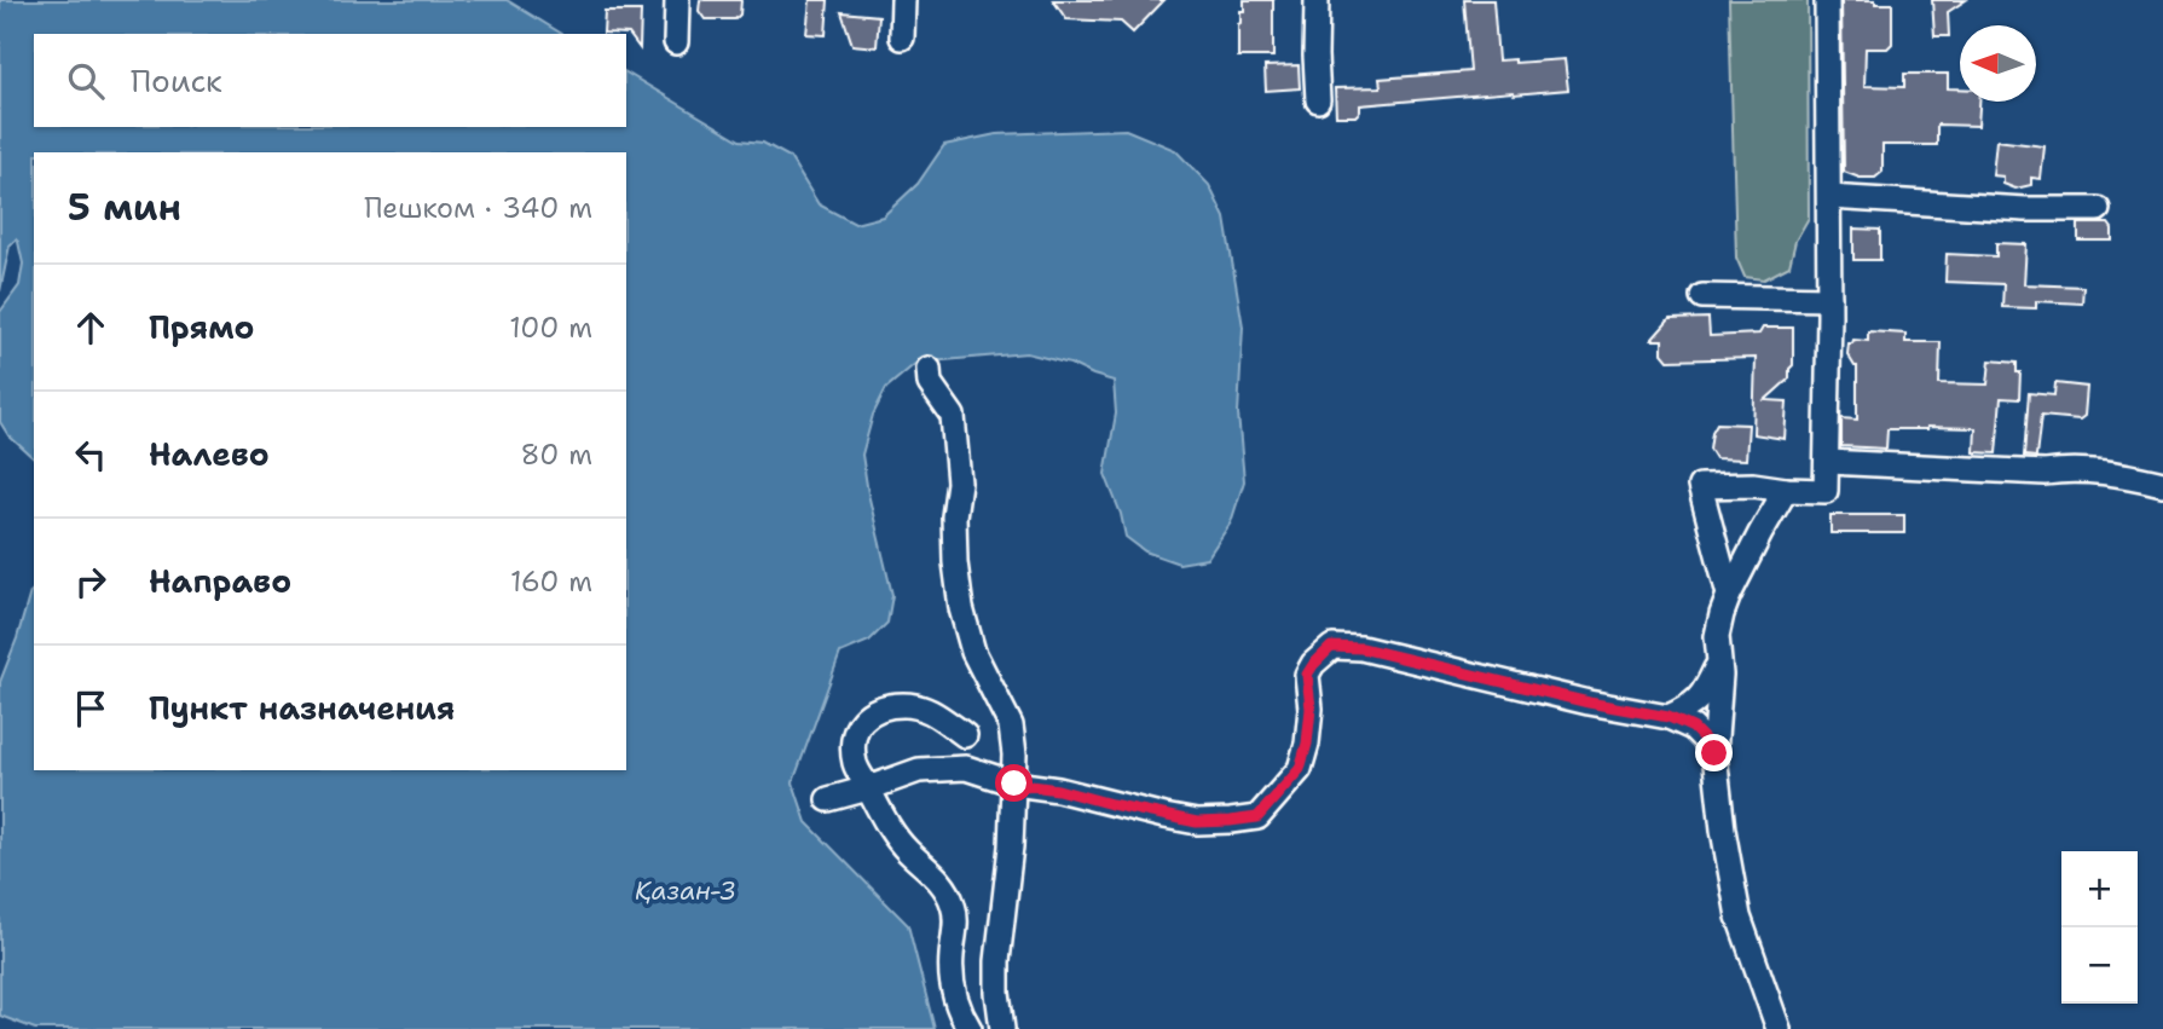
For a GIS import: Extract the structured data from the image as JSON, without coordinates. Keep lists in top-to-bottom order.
{
  "water": ["Қазан-3"],
  "north": "left",
  "page": {
    "search": "Поиск",
    "heading": ["5 мин", "Пешком · 340 m"],
    "list": [
      ["Прямо", "100 m"],
      ["Налево", "80 m"],
      ["Направо", "160 m"],
      "Пункт назначения"
    ],
    "map_buttons": ["+", "−"]
  }
}
